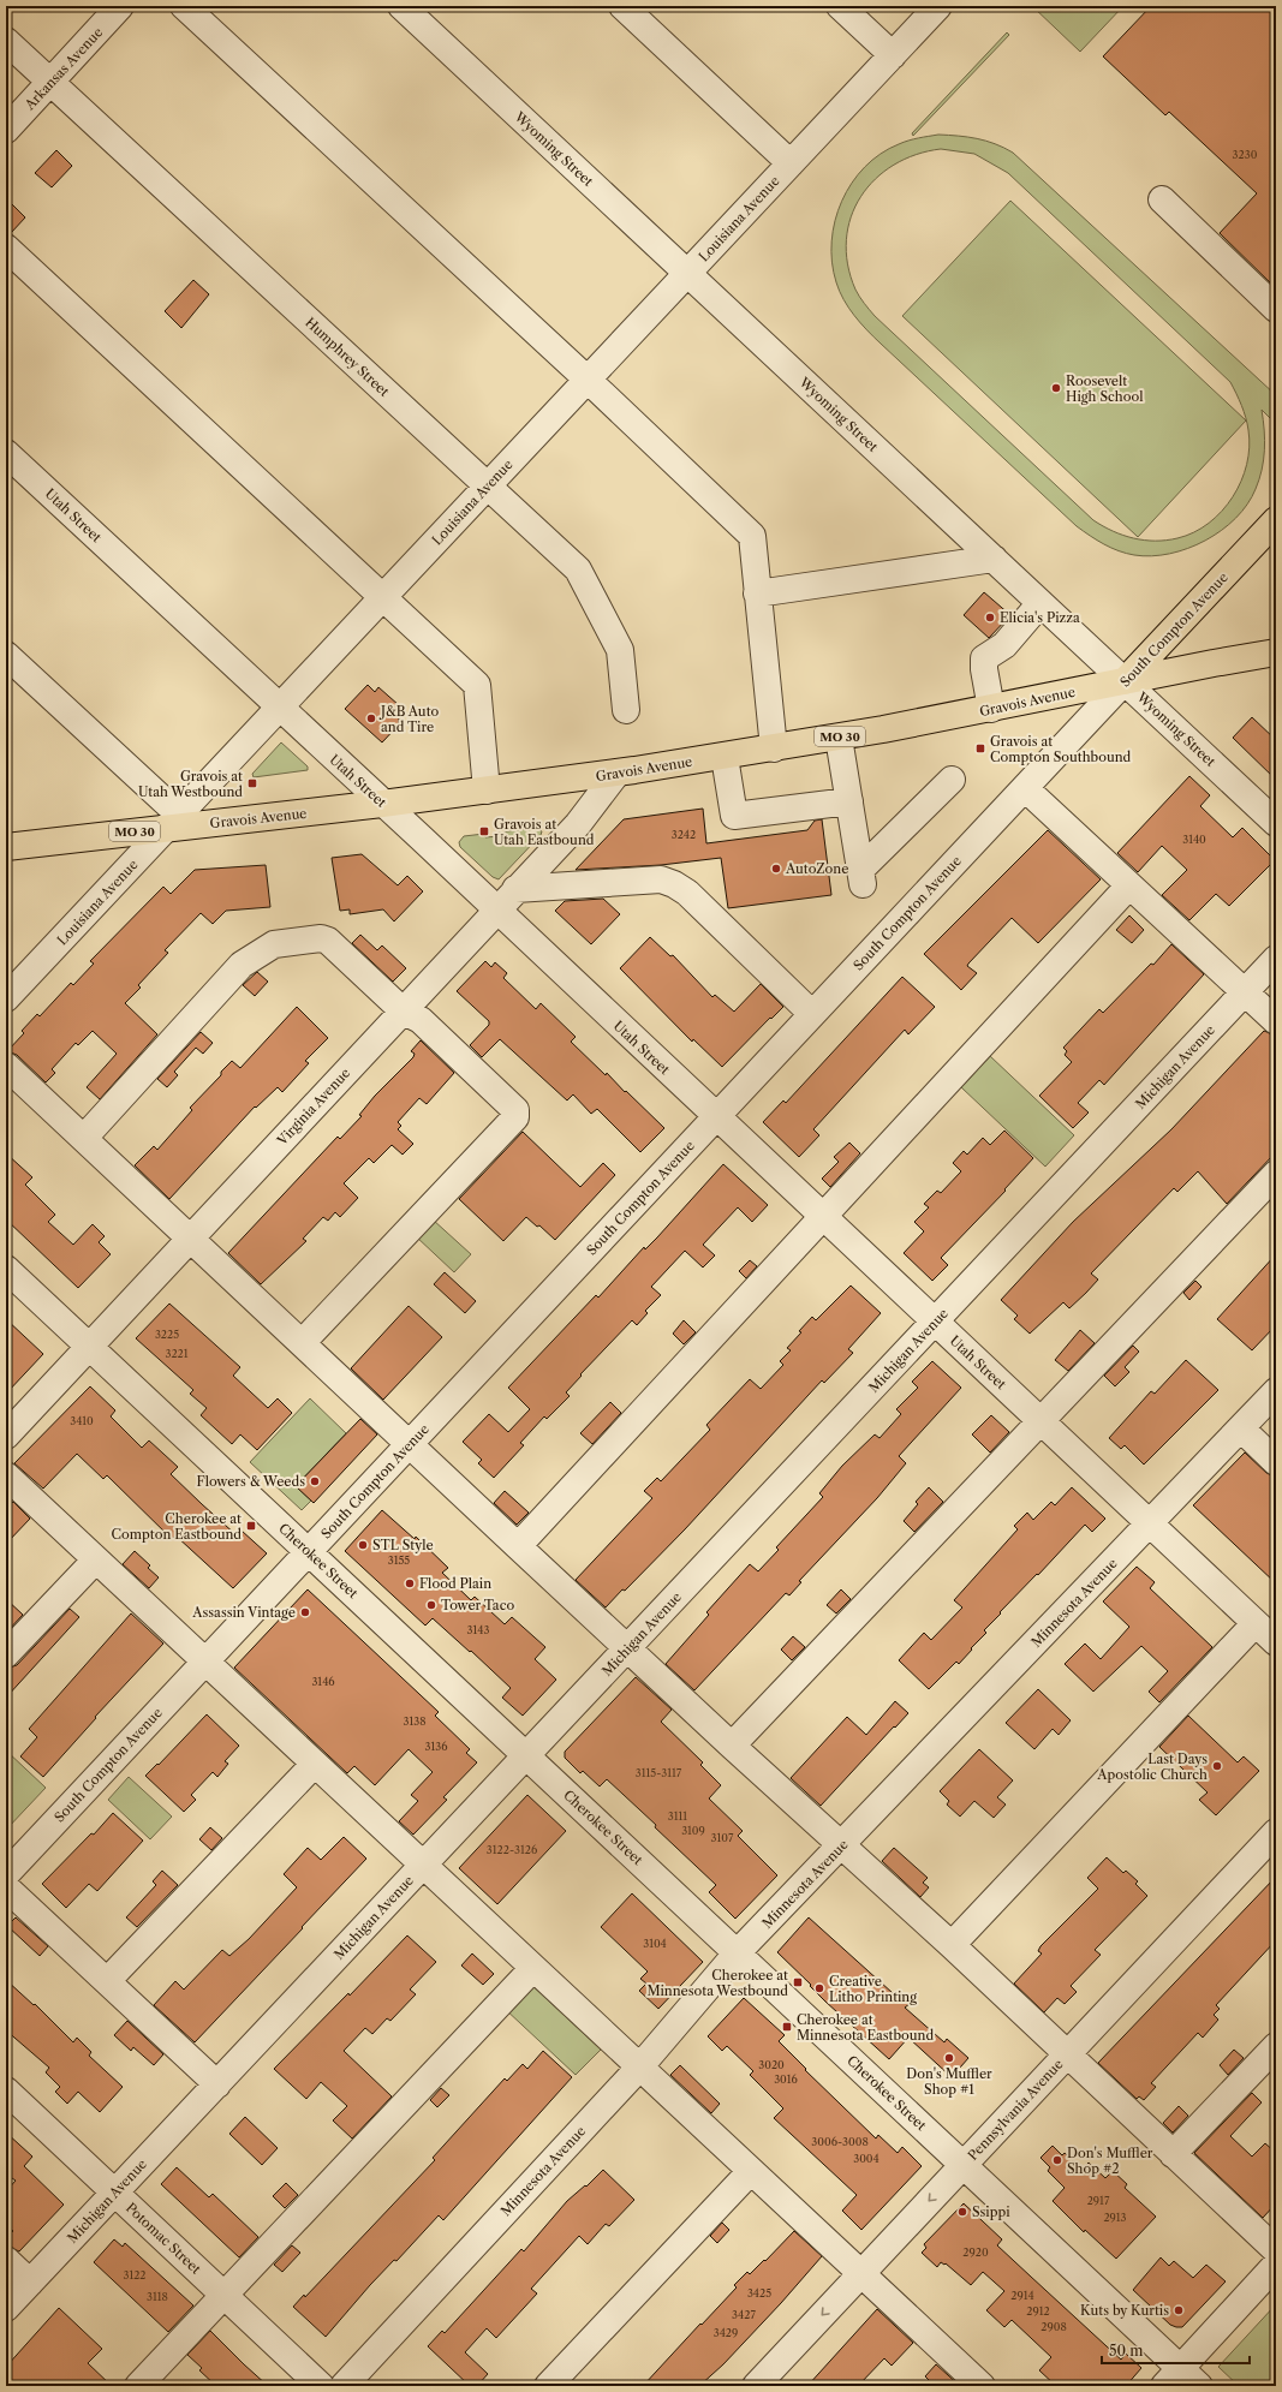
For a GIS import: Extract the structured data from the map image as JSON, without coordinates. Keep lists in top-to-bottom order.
{
  "streets": {
    "main road": ["South Compton Avenue", "Gravois Avenue", "MO 30"],
    "street": [
      "Arkansas Avenue",
      "Wyoming Street",
      "Louisiana Avenue",
      "Humphrey Street",
      "Utah Street",
      "Michigan Avenue",
      "Virginia Avenue",
      "Cherokee Street",
      "Minnesota Avenue",
      "Pennsylvania Avenue",
      "Potomac Street"
    ]
  },
  "crossings": [
    ["Arkansas Avenue", "Humphrey Street"],
    ["Wyoming Street", "Louisiana Avenue"],
    ["Wyoming Street", "South Compton Avenue"],
    ["Wyoming Street", "Gravois Avenue"],
    ["Louisiana Avenue", "Humphrey Street"],
    ["Louisiana Avenue", "Utah Street"],
    ["Louisiana Avenue", "Gravois Avenue"],
    ["Utah Street", "South Compton Avenue"],
    ["Utah Street", "Gravois Avenue"],
    ["Utah Street", "Michigan Avenue"],
    ["Utah Street", "Virginia Avenue"],
    ["Utah Street", "Minnesota Avenue"],
    ["South Compton Avenue", "Gravois Avenue"],
    ["South Compton Avenue", "Cherokee Street"],
    ["Gravois Avenue", "Virginia Avenue"],
    ["Michigan Avenue", "Cherokee Street"],
    ["Michigan Avenue", "Potomac Street"],
    ["Virginia Avenue", "Cherokee Street"],
    ["Cherokee Street", "Minnesota Avenue"],
    ["Cherokee Street", "Pennsylvania Avenue"]
  ],
  "places": {
    "other": [
      "Roosevelt High School",
      "Elicia's Pizza",
      "J&B Auto and Tire",
      "AutoZone",
      "Flowers & Weeds",
      "STL Style",
      "Flood Plain",
      "Tower Taco",
      "Assassin Vintage",
      "Last Days Apostolic Church",
      "Creative Litho Printing",
      "Don's Muffler Shop #1",
      "Don's Muffler Shop #2",
      "Ssippi",
      "Kuts by Kurtis"
    ],
    "transit": [
      "Gravois at Compton Southbound",
      "Gravois at Utah Westbound",
      "Gravois at Utah Eastbound",
      "Cherokee at Compton Eastbound",
      "Cherokee at Minnesota Westbound",
      "Cherokee at Minnesota Eastbound"
    ]
  },
  "house_numbers": [
    "3230",
    "3242",
    "3140",
    "3225",
    "3221",
    "3410",
    "3155",
    "3143",
    "3146",
    "3138",
    "3136",
    "3115-3117",
    "3111",
    "3109",
    "3107",
    "3122-3126",
    "3104",
    "3020",
    "3016",
    "3006-3008",
    "3004",
    "2917",
    "2913",
    "2920",
    "3122",
    "3425",
    "2914",
    "3118",
    "2912",
    "3427",
    "2908",
    "3429"
  ],
  "scale_bar": "50 m"
}
